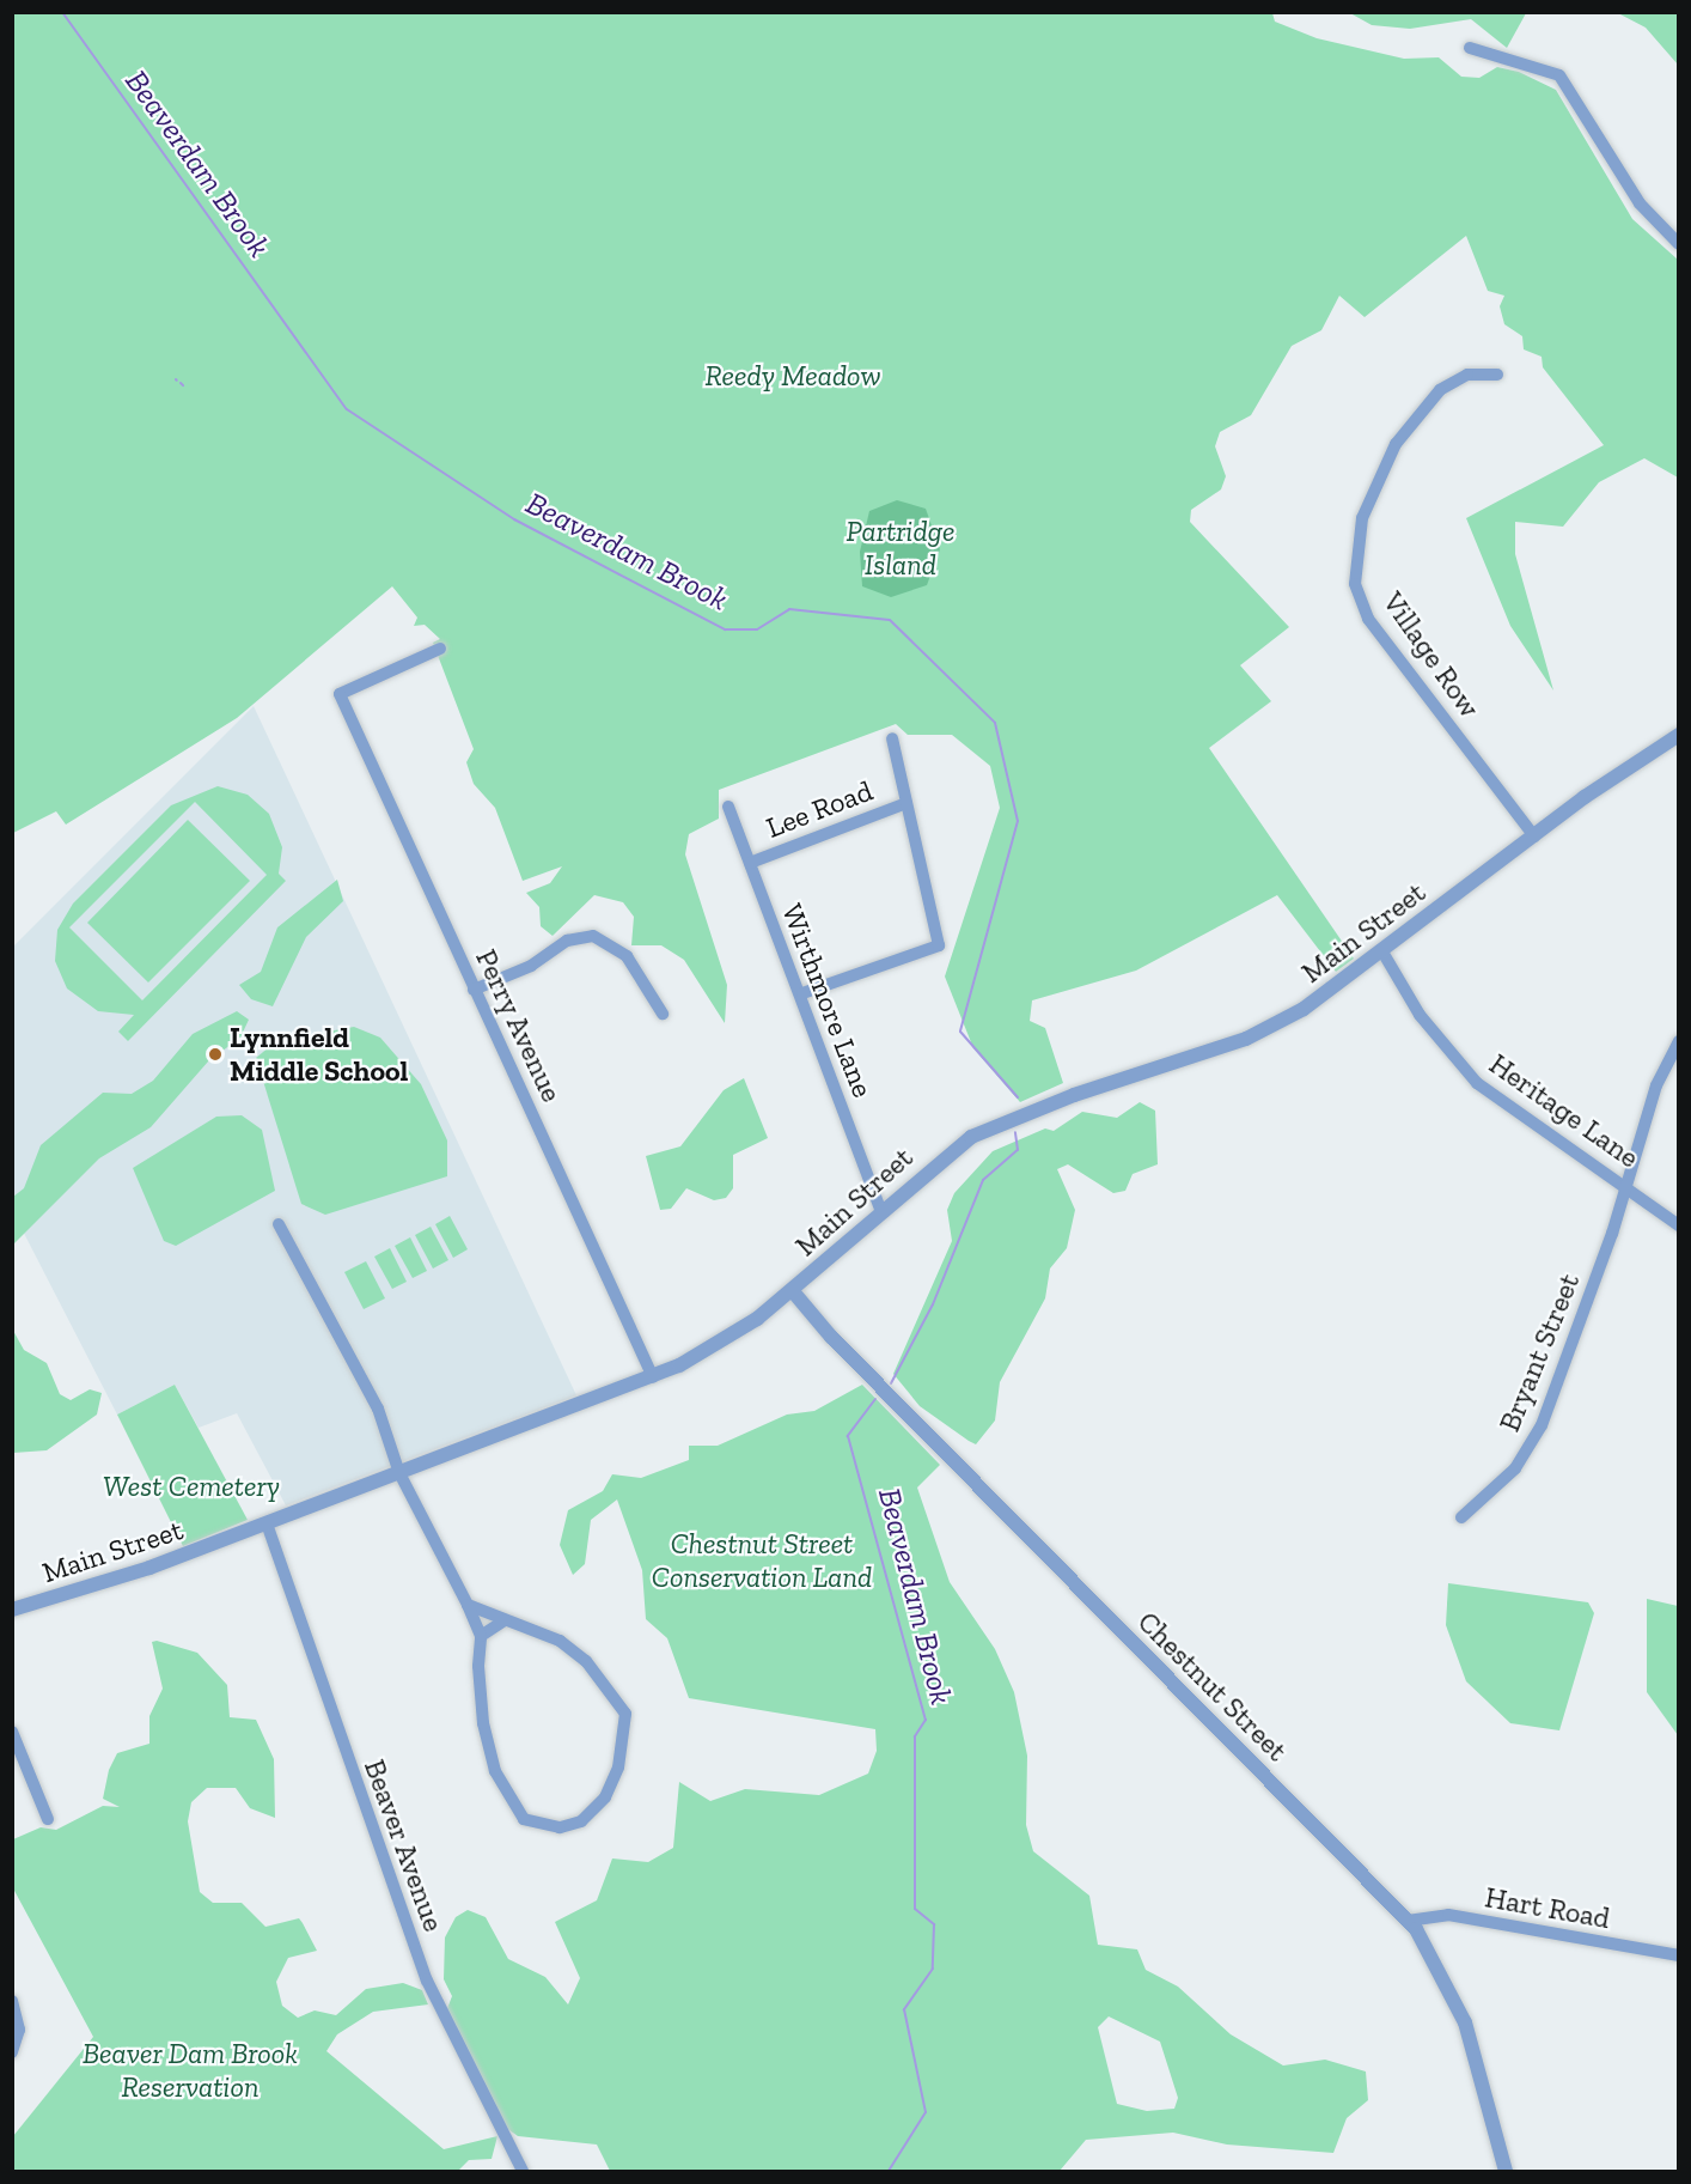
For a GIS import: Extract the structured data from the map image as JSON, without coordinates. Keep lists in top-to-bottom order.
{
  "streets": {
    "street": [
      "Village Row",
      "Lee Road",
      "Main Street",
      "Wirthmore Lane",
      "Perry Avenue",
      "Heritage Lane",
      "Bryant Street",
      "Chestnut Street",
      "Beaver Avenue",
      "Hart Road"
    ]
  },
  "crossings": [
    ["Village Row", "Main Street"],
    ["Lee Road", "Wirthmore Lane"],
    ["Main Street", "Wirthmore Lane"],
    ["Main Street", "Perry Avenue"],
    ["Main Street", "Heritage Lane"],
    ["Main Street", "Chestnut Street"],
    ["Main Street", "Beaver Avenue"],
    ["Heritage Lane", "Bryant Street"],
    ["Chestnut Street", "Hart Road"]
  ],
  "water": ["Beaverdam Brook"],
  "parks": [
    "Reedy Meadow",
    "Partridge Island",
    "West Cemetery",
    "Chestnut Street Conservation Land",
    "Beaver Dam Brook Reservation"
  ],
  "places": ["Lynnfield Middle School"]
}
